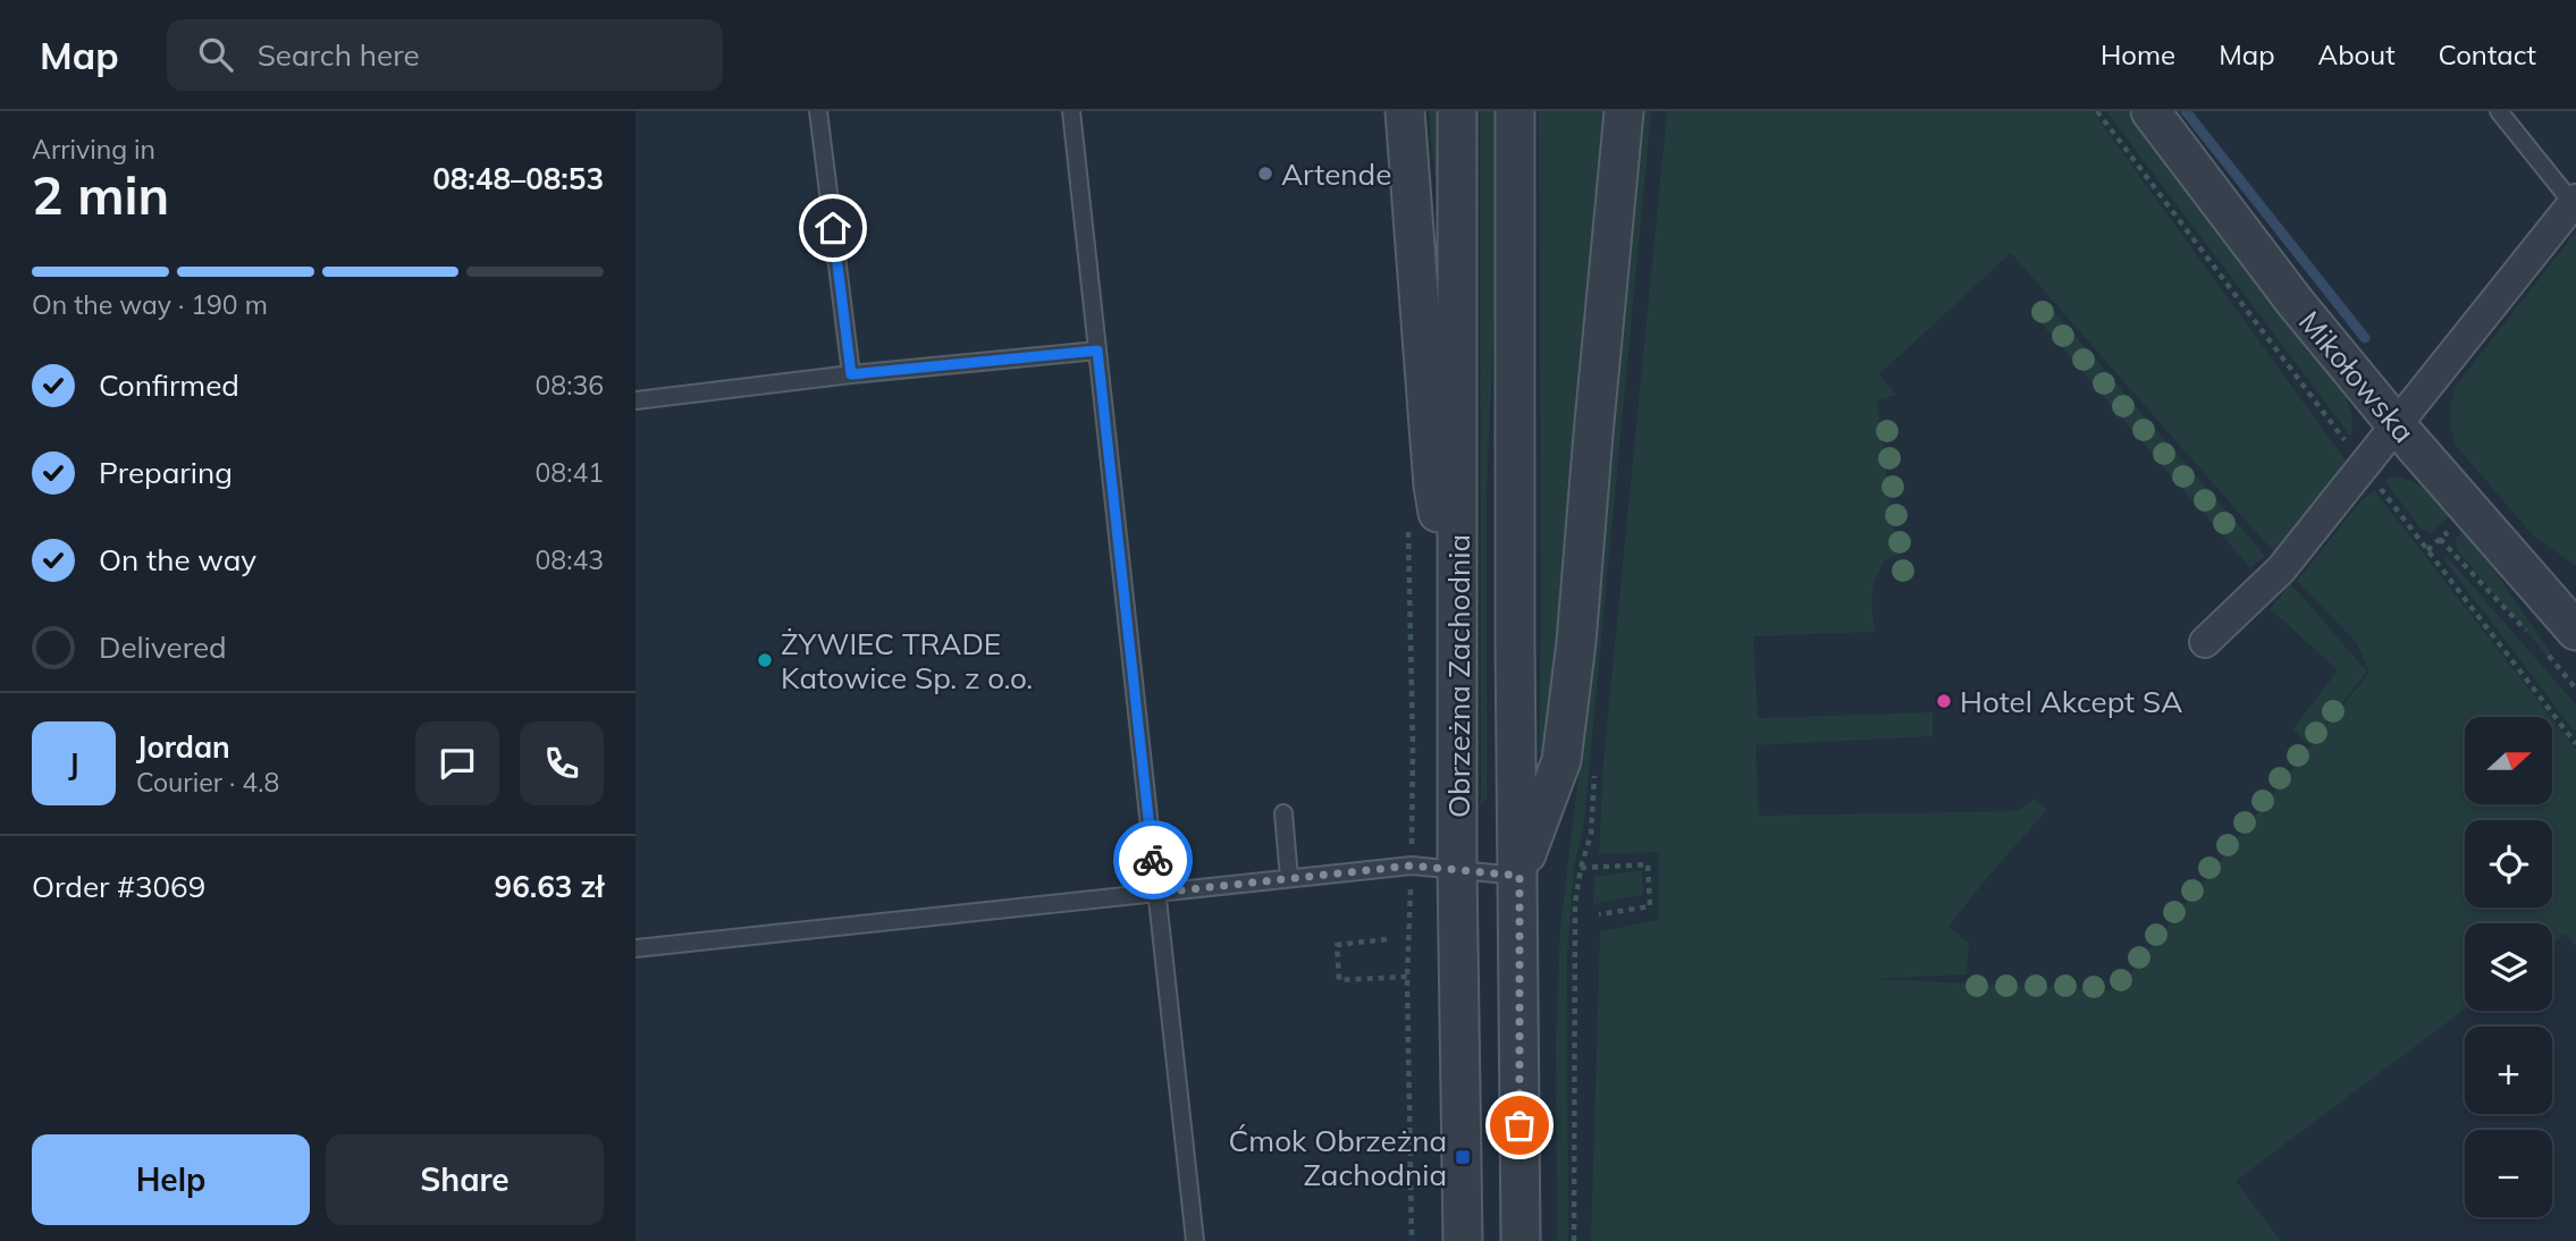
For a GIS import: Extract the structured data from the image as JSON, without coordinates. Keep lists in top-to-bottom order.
{
  "streets": {
    "street": ["Mikołowska", "Obrzeżna Zachodnia"]
  },
  "places": {
    "other": ["Artende", "ŻYWIEC TRADE Katowice Sp. z o.o.", "Hotel Akcept SA"],
    "transit": ["Ćmok Obrzeżna Zachodnia"]
  },
  "north": "right",
  "page": {
    "header": "Map",
    "search": "Search here",
    "nav": [
      "Home",
      "Map",
      "About",
      "Contact"
    ],
    "heading": ["2 min", "Arriving in", "08:48–08:53"],
    "panel": [
      "Jordan",
      "Courier · 4.8",
      "Order #3069",
      "96.63 zł"
    ],
    "bar": "On the way · 190 m",
    "list": [
      ["Confirmed", "08:36"],
      ["Preparing", "08:41"],
      ["On the way", "08:43"],
      "Delivered"
    ],
    "map_buttons": ["+", "−"],
    "round": "J",
    "buttons": ["Help", "Share"]
  }
}
